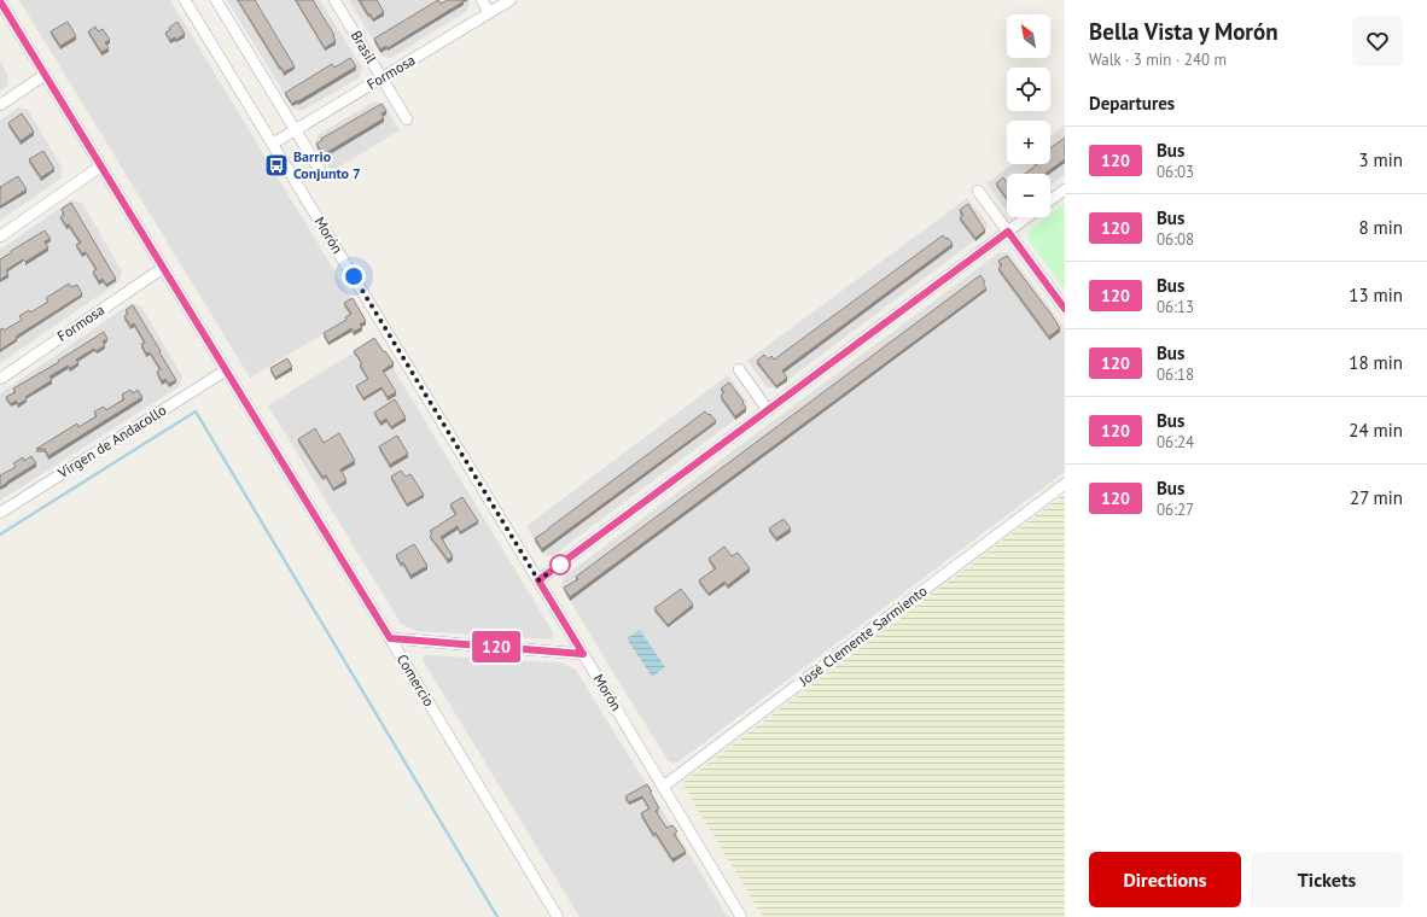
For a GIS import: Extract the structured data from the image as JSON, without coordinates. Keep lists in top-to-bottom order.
{
  "streets": {
    "street": [
      "Brasil",
      "Formosa",
      "Morón",
      "Virgen de Andacollo",
      "José Clemente Sarmiento",
      "Comercio"
    ]
  },
  "crossings": [
    ["Brasil", "Formosa"],
    ["Formosa", "Morón"],
    ["Formosa", "Comercio"],
    ["Morón", "José Clemente Sarmiento"],
    ["Virgen de Andacollo", "Comercio"]
  ],
  "places": {
    "bus stop": ["Barrio Conjunto 7"]
  },
  "lines": ["bus line 120"],
  "north": "top left",
  "page": {
    "on_map": "120",
    "heading": [
      ["Bella Vista y Morón", "Walk · 3 min · 240 m"],
      "Departures"
    ],
    "map_buttons": ["+", "−"],
    "list": [
      {
        "mark": "120",
        "name": "Bus",
        "note": "06:03",
        "value": "3 min"
      },
      {
        "mark": "120",
        "name": "Bus",
        "note": "06:08",
        "value": "8 min"
      },
      {
        "mark": "120",
        "name": "Bus",
        "note": "06:13",
        "value": "13 min"
      },
      {
        "mark": "120",
        "name": "Bus",
        "note": "06:18",
        "value": "18 min"
      },
      {
        "mark": "120",
        "name": "Bus",
        "note": "06:24",
        "value": "24 min"
      },
      {
        "mark": "120",
        "name": "Bus",
        "note": "06:27",
        "value": "27 min"
      }
    ],
    "buttons": ["Directions", "Tickets"]
  }
}
